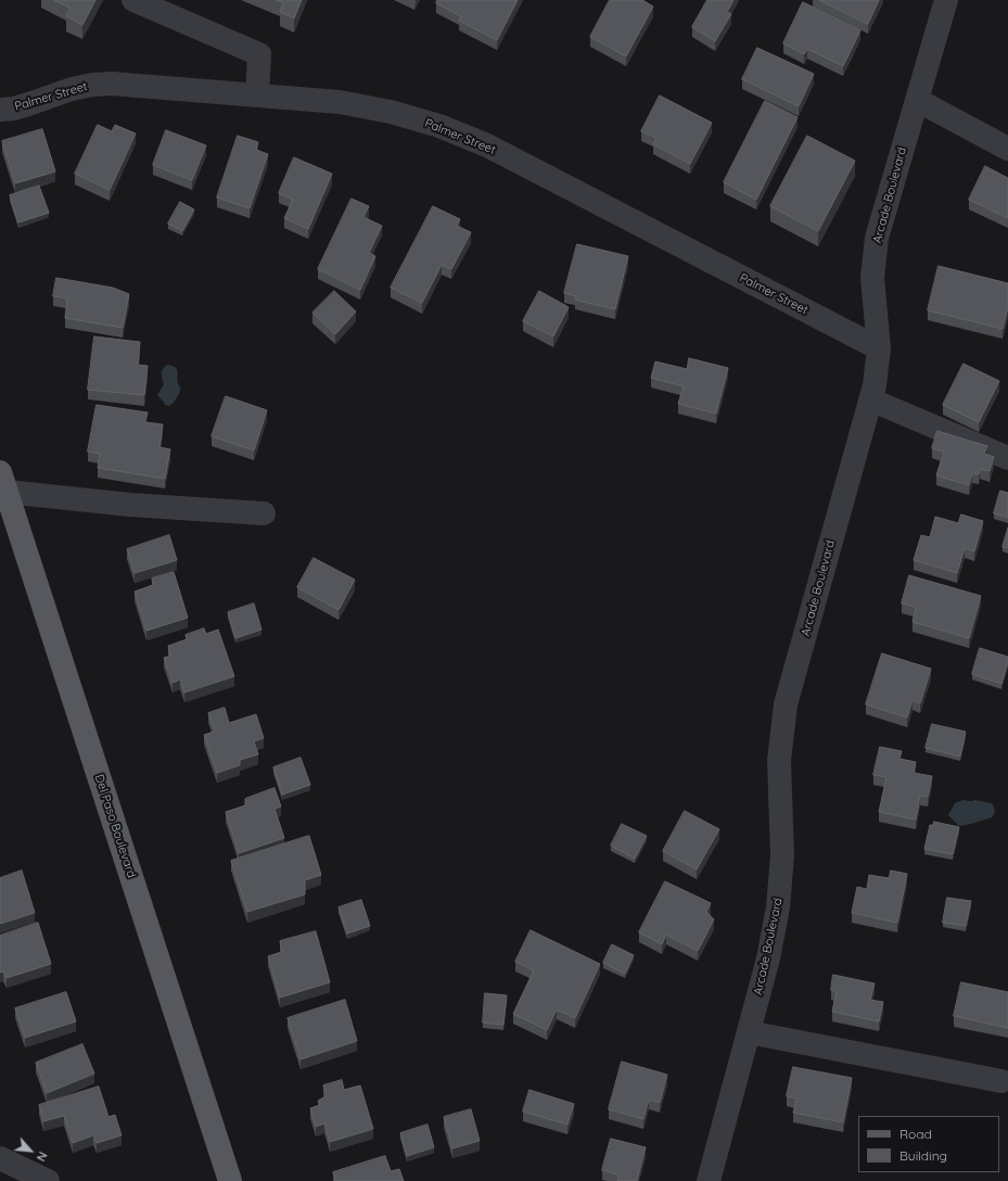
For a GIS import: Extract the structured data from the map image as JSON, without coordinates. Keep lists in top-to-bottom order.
{
  "streets": {
    "main road": ["Del Paso Boulevard"],
    "street": ["Palmer Street", "Arcade Boulevard"]
  },
  "crossings": [
    ["Palmer Street", "Arcade Boulevard"]
  ],
  "legend": ["Road", "Building"],
  "north": "bottom right"
}
